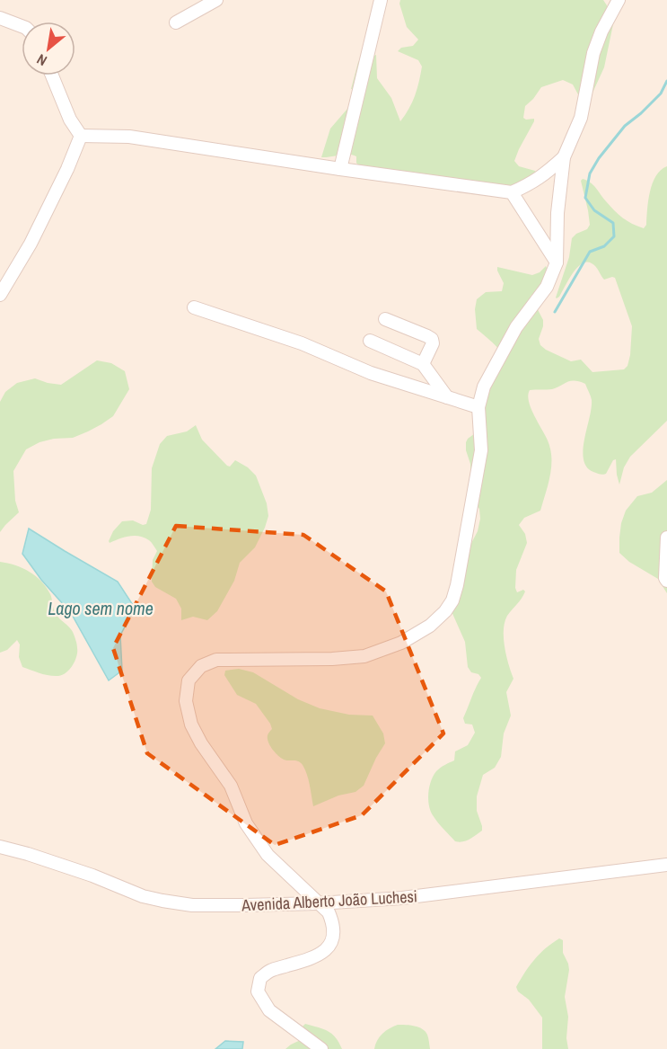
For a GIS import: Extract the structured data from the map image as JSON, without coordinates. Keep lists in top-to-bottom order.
{
  "streets": {
    "street": ["Avenida Alberto João Luchesi"]
  },
  "water": ["Lago sem nome"],
  "north": "bottom left"
}
